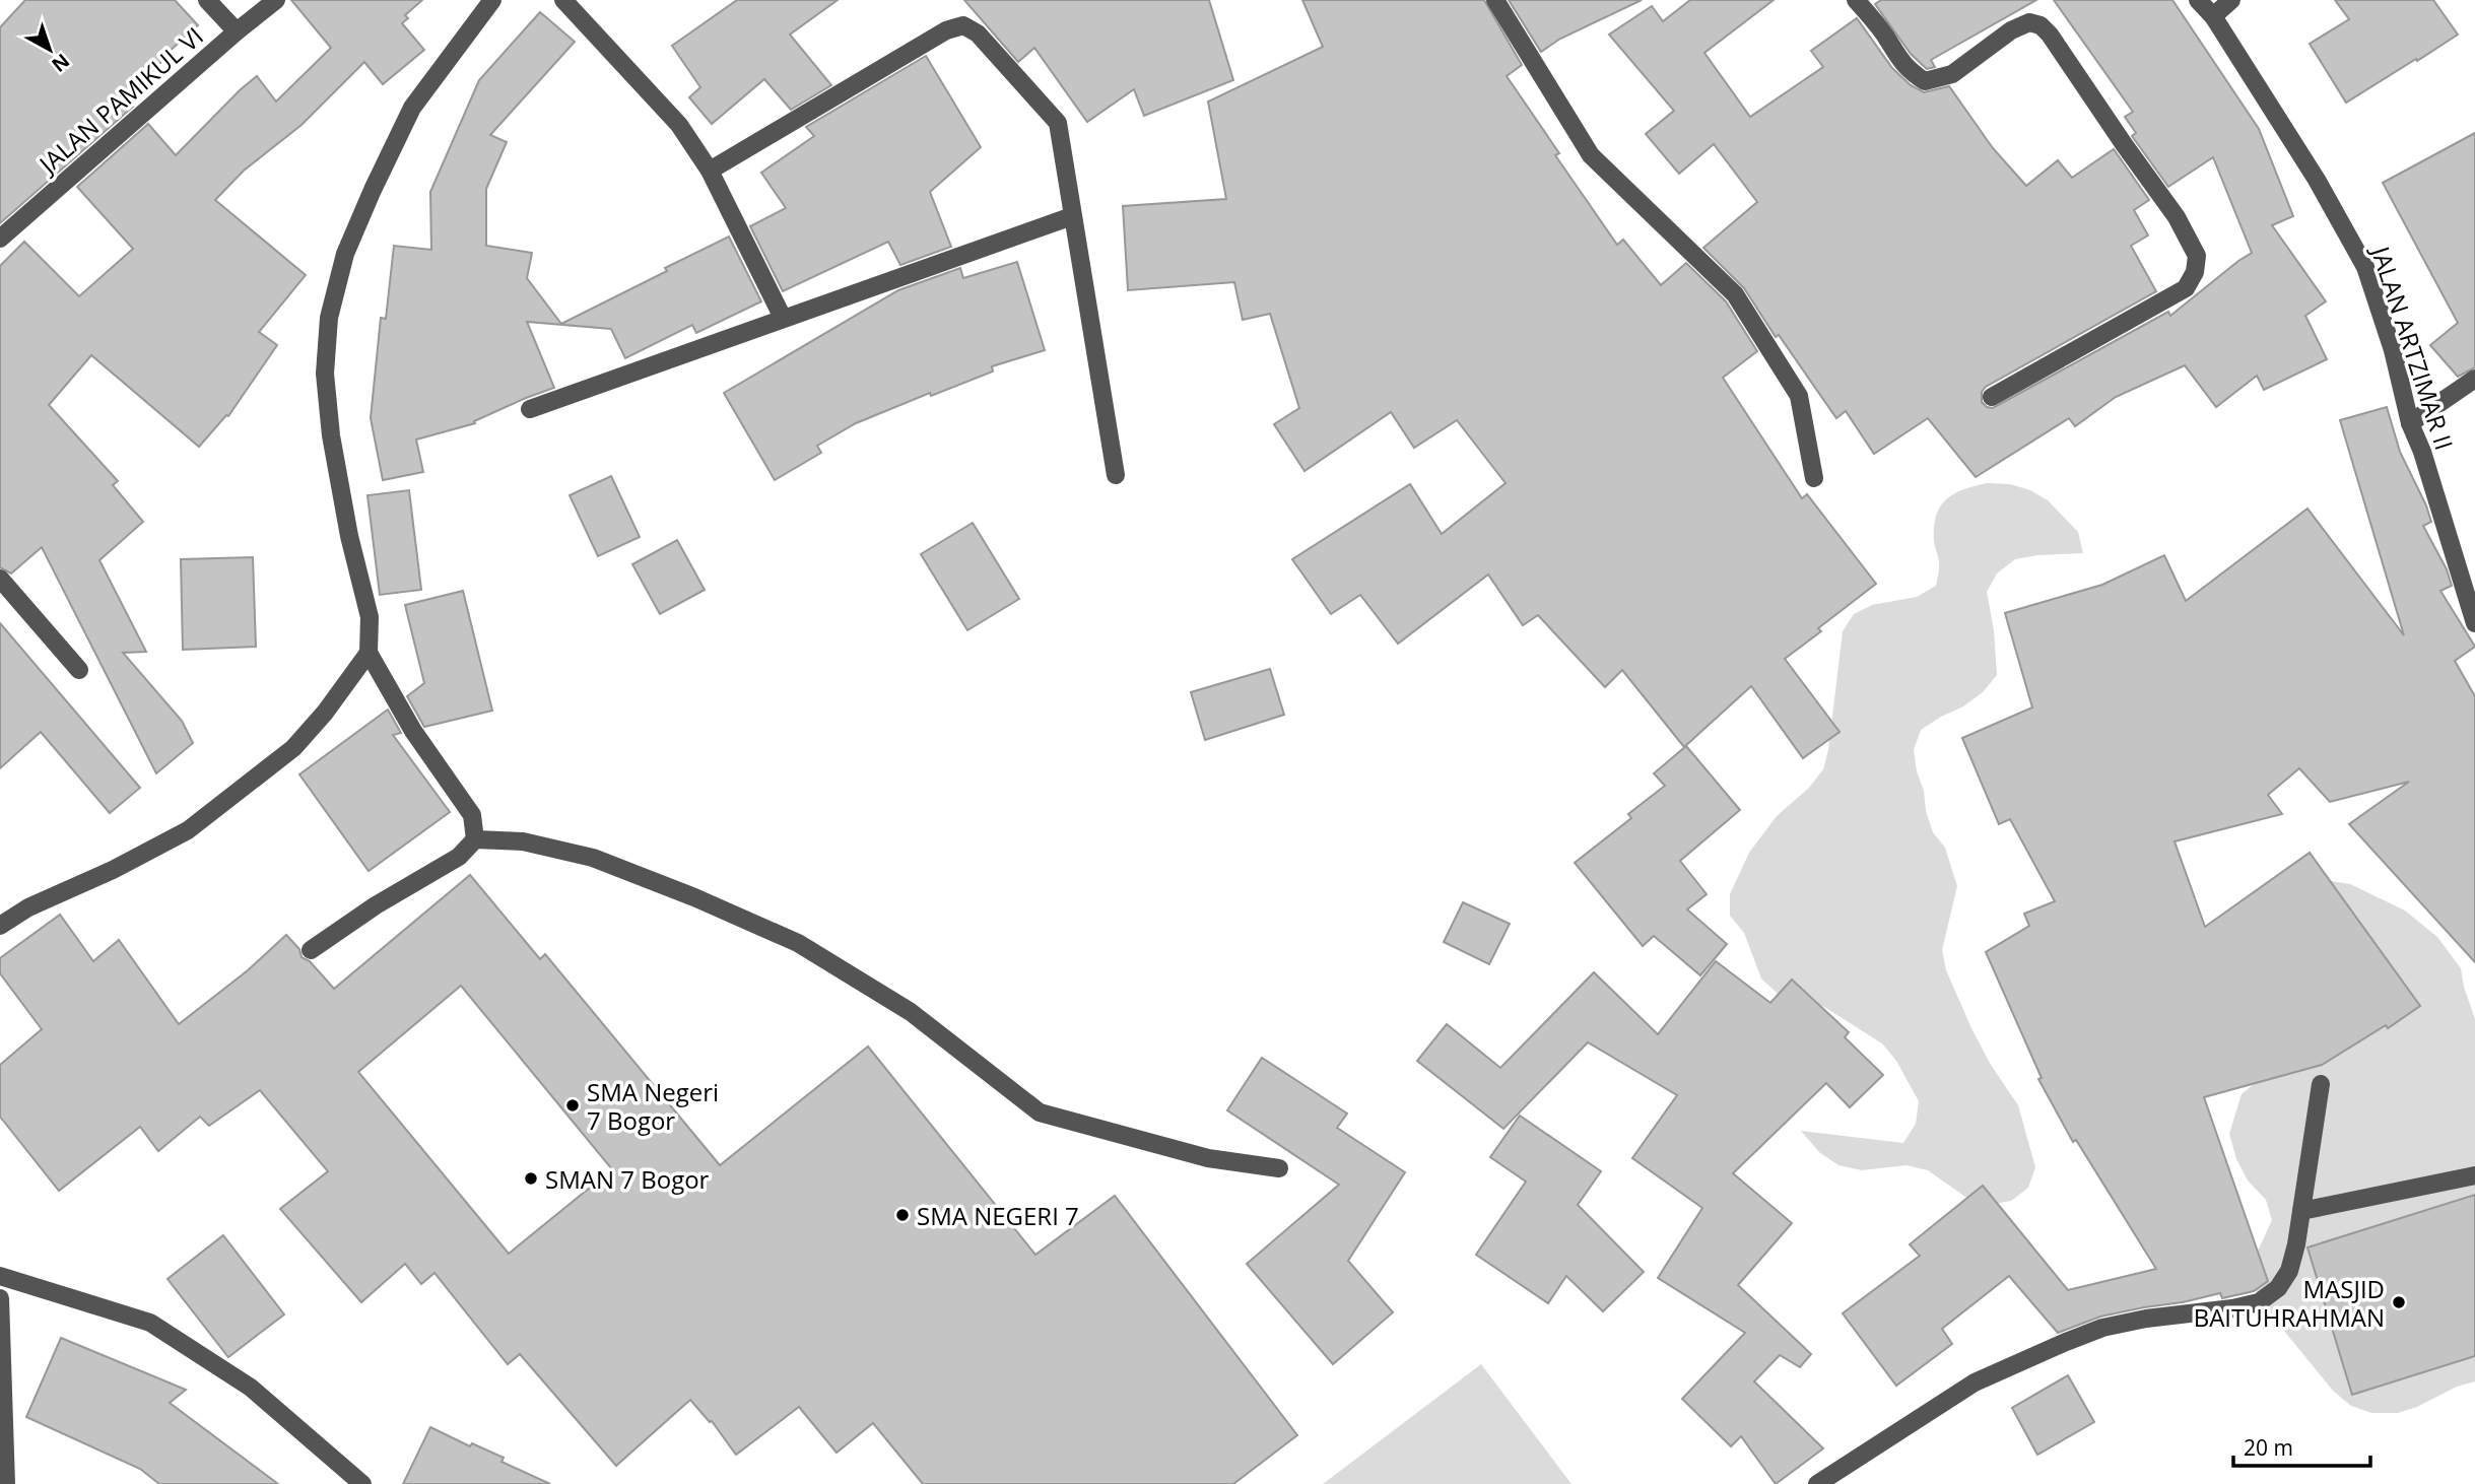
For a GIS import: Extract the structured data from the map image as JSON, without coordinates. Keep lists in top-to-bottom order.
{
  "streets": {
    "street": ["JALAN PAMIKUL VI", "JALAN ARTZIMAR II"]
  },
  "places": [
    "SMA Negeri 7 Bogor",
    "SMAN 7 Bogor",
    "SMA NEGERI 7",
    "MASJID BAITUHRAHMAN"
  ],
  "scale_bar": "20 m",
  "north": "bottom right"
}
